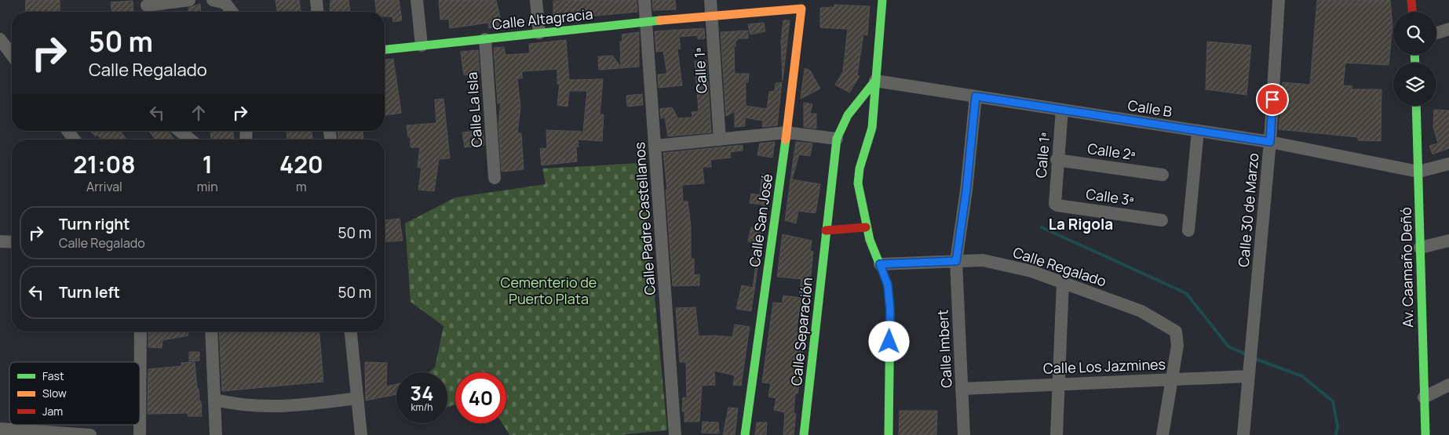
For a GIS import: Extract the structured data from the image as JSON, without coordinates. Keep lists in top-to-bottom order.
{
  "streets": {
    "street": [
      "Calle Altagracia",
      "Calle 1ª",
      "Calle B",
      "Calle La Isla",
      "Calle 2ª",
      "Calle 3ª",
      "Calle 30 de Marzo",
      "Calle Padre Castellanos",
      "Calle San José",
      "Calle Regalado",
      "Av. Caamaño Deñó",
      "Calle Separación",
      "Calle Imbert",
      "Calle Los Jazmines"
    ]
  },
  "crossings": [
    ["Calle Altagracia", "Calle 1ª"],
    ["Calle Altagracia", "Calle La Isla"],
    ["Calle Altagracia", "Calle Padre Castellanos"],
    ["Calle Altagracia", "Calle San José"],
    ["Calle 1ª", "Calle B"],
    ["Calle 1ª", "Calle 2ª"],
    ["Calle 1ª", "Calle 3ª"],
    ["Calle B", "Calle 30 de Marzo"],
    ["Calle B", "Av. Caamaño Deñó"],
    ["Calle B", "Calle Separación"],
    ["Calle B", "Calle Imbert"],
    ["Calle 30 de Marzo", "Calle Los Jazmines"],
    ["Calle Regalado", "Calle Imbert"],
    ["Calle Regalado", "Calle Los Jazmines"],
    ["Calle Imbert", "Calle Los Jazmines"]
  ],
  "districts": ["La Rigola"],
  "parks": ["Cementerio de Puerto Plata"],
  "legend": ["Fast", "Slow", "Jam"],
  "page": {
    "turn": ["50 m", "Calle Regalado"],
    "eta": [
      "21:08",
      "Arrival",
      "1",
      "min",
      "420",
      "m"
    ],
    "list": [
      {
        "name": "Turn right",
        "note": "Calle Regalado",
        "value": "50 m"
      },
      {
        "name": "Turn left",
        "value": "50 m"
      }
    ],
    "speed": "34 km/h",
    "limit": "40"
  }
}
